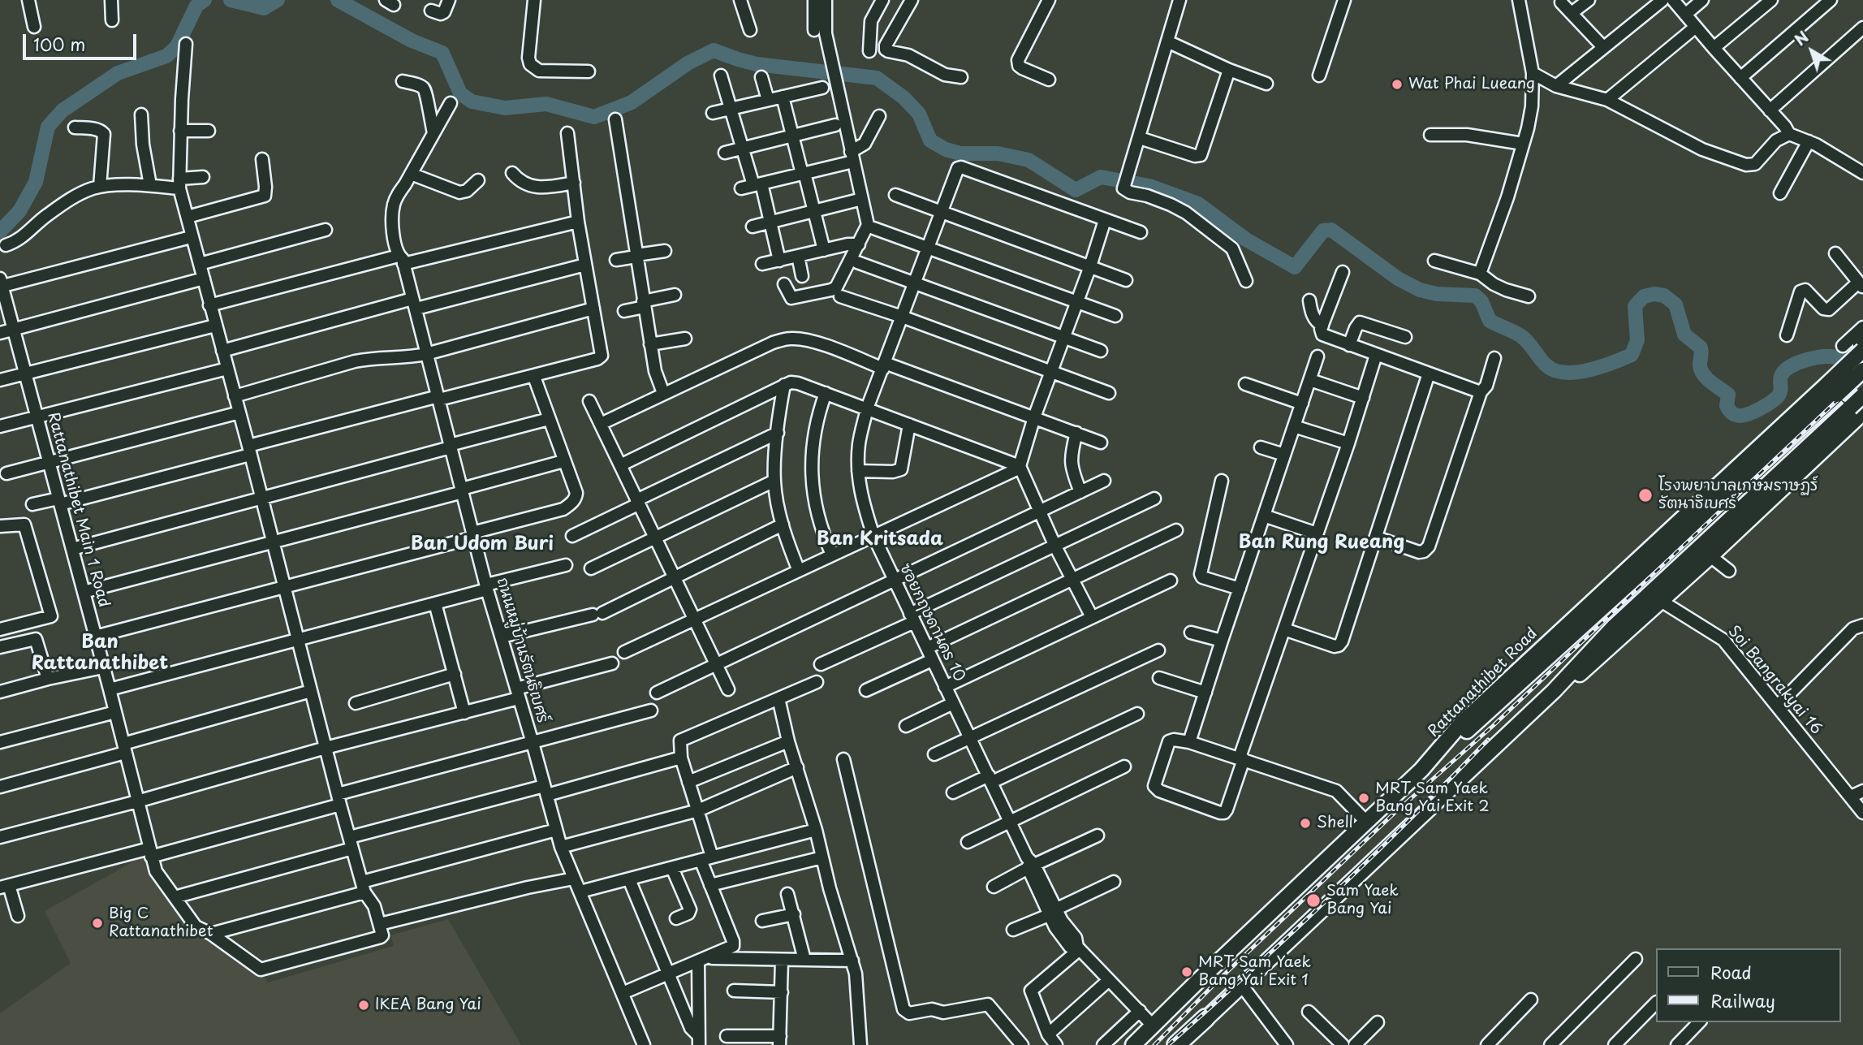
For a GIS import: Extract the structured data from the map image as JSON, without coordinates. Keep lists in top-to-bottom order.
{
  "streets": {
    "main road": ["Rattanathibet Road"],
    "street": [
      "Rattanathibet Main 1 Road",
      "ซอยกฤษดานคร 10",
      "ถนนหมู่บ้านรัตนธิเบศร์",
      "Soi Bangrakyai 16"
    ]
  },
  "crossings": [
    ["ซอยกฤษดานคร 10", "Rattanathibet Road"]
  ],
  "districts": [
    "Ban Kritsada",
    "Ban Rung Rueang",
    "Ban Udom Buri",
    "Ban Rattanathibet"
  ],
  "places": [
    "Wat Phai Lueang",
    "โรงพยาบาลเกษมราษฏร์ รัตนาธิเบศร์",
    "MRT Sam Yaek Bang Yai Exit 2",
    "Shell",
    "Sam Yaek Bang Yai",
    "Big C Rattanathibet",
    "MRT Sam Yaek Bang Yai Exit 1",
    "IKEA Bang Yai"
  ],
  "legend": ["Road", "Railway"],
  "scale_bar": "100 m",
  "north": "top left"
}
